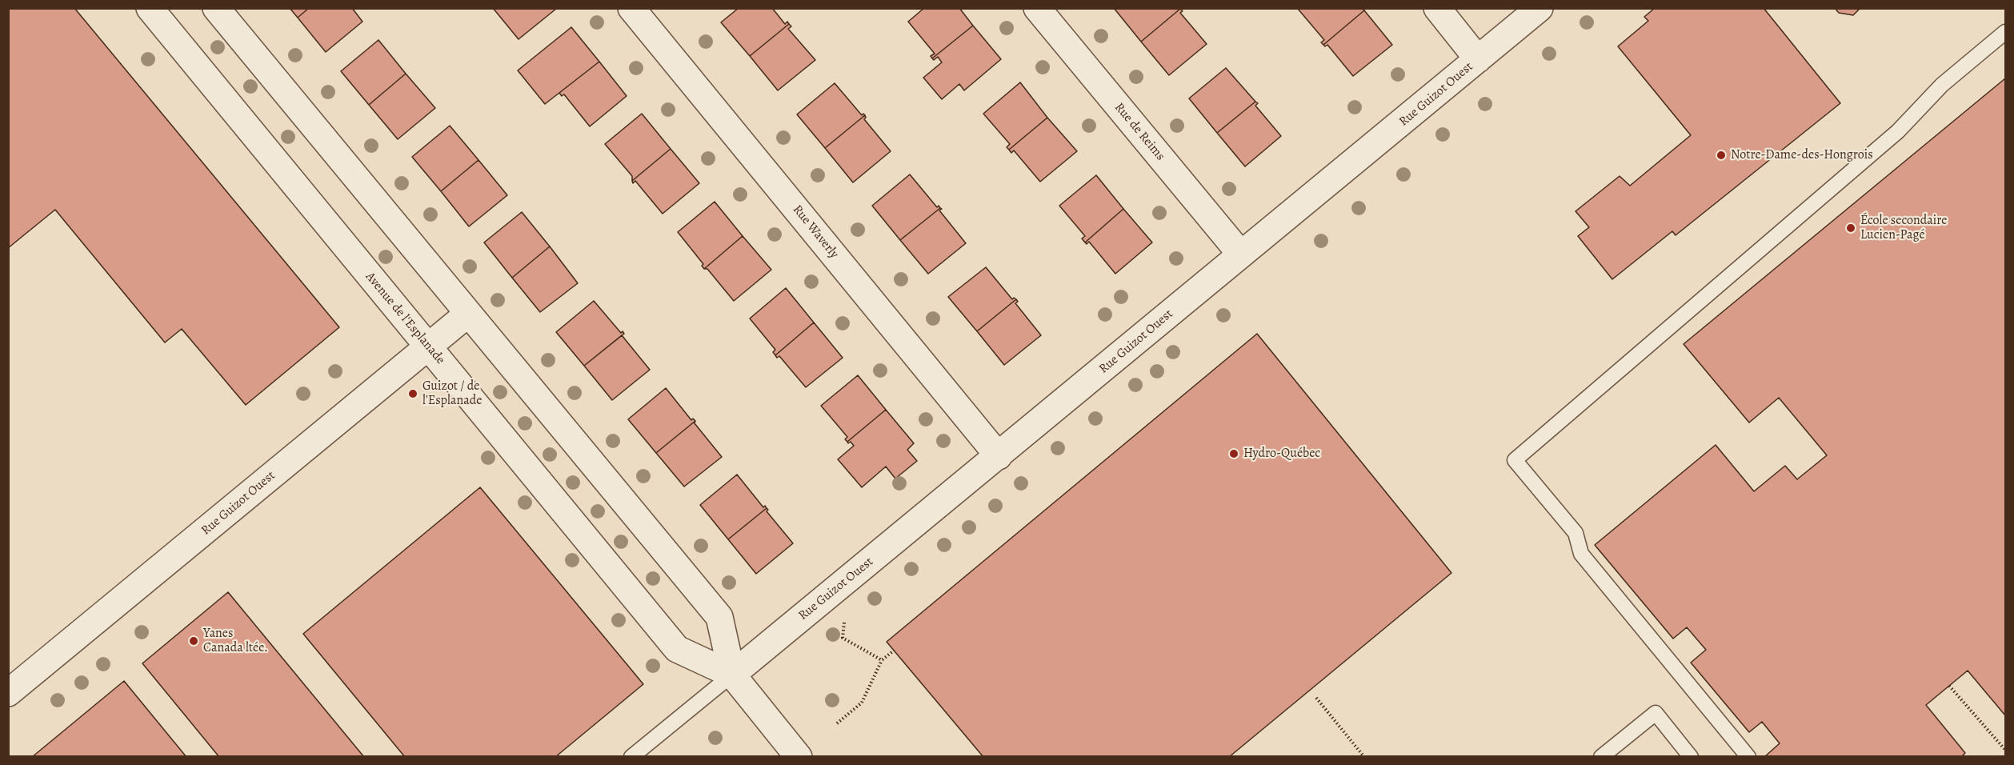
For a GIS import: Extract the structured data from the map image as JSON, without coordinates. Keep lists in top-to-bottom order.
{
  "streets": {
    "street": [
      "Rue Guizot Ouest",
      "Rue de Reims",
      "Rue Waverly",
      "Avenue de l'Esplanade"
    ]
  },
  "crossings": [
    ["Rue Guizot Ouest", "Rue de Reims"],
    ["Rue Guizot Ouest", "Rue Waverly"],
    ["Rue Guizot Ouest", "Avenue de l'Esplanade"]
  ],
  "places": [
    "Notre-Dame-des-Hongrois",
    "École secondaire Lucien-Pagé",
    "Guizot / de l'Esplanade",
    "Hydro-Québec",
    "Yanes Canada ltée."
  ]
}
